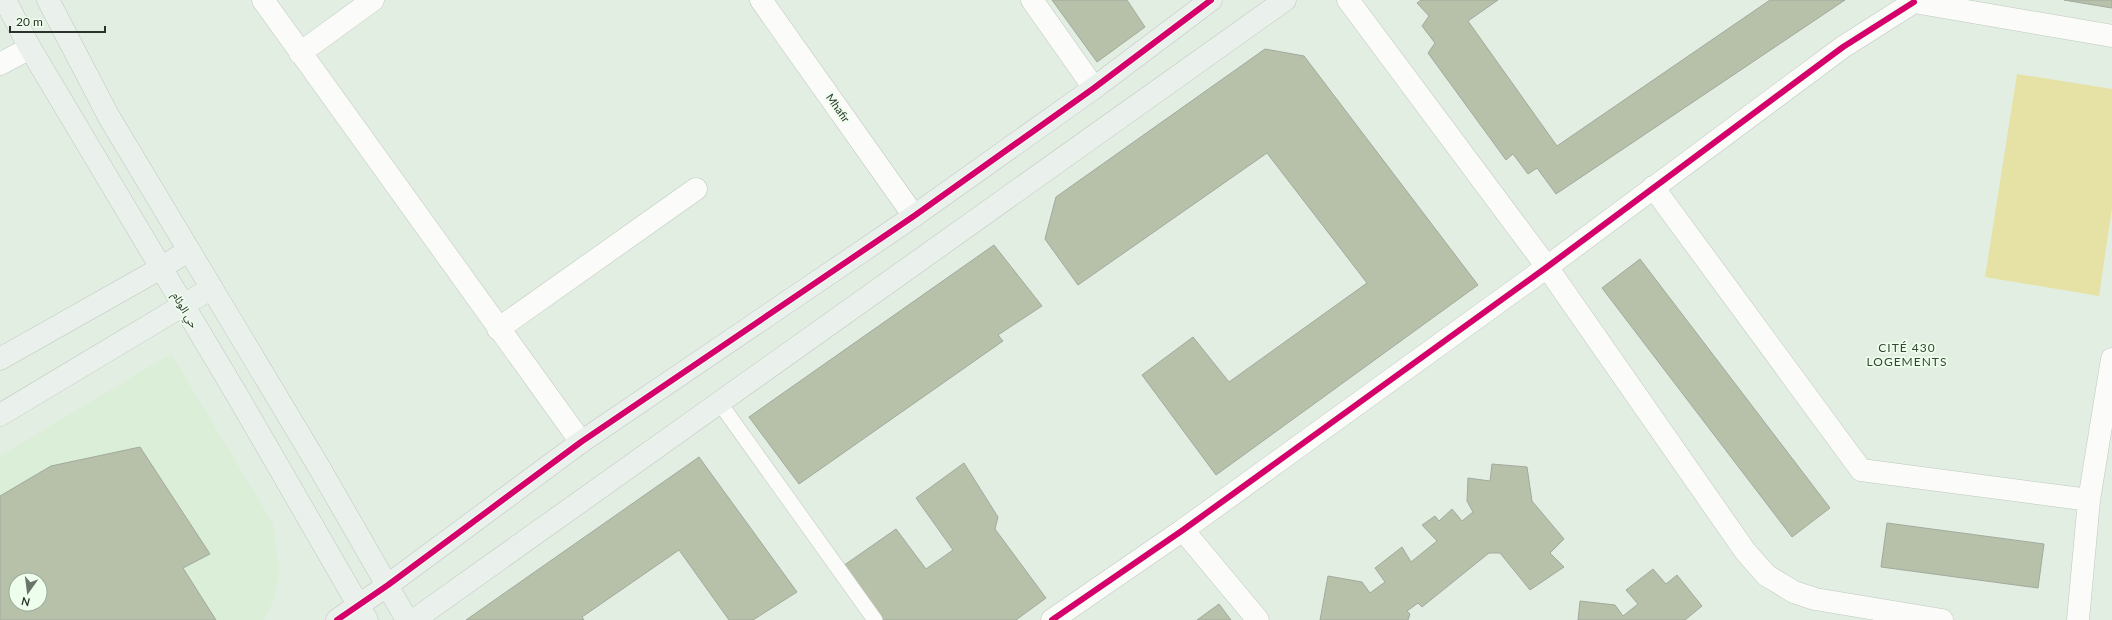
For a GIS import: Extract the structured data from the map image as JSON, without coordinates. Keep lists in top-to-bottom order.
{
  "streets": {
    "street": ["Mhafir", "حي الوئام"]
  },
  "districts": ["CITÉ 430 LOGEMENTS"],
  "scale_bar": "20 m",
  "north": "bottom"
}
